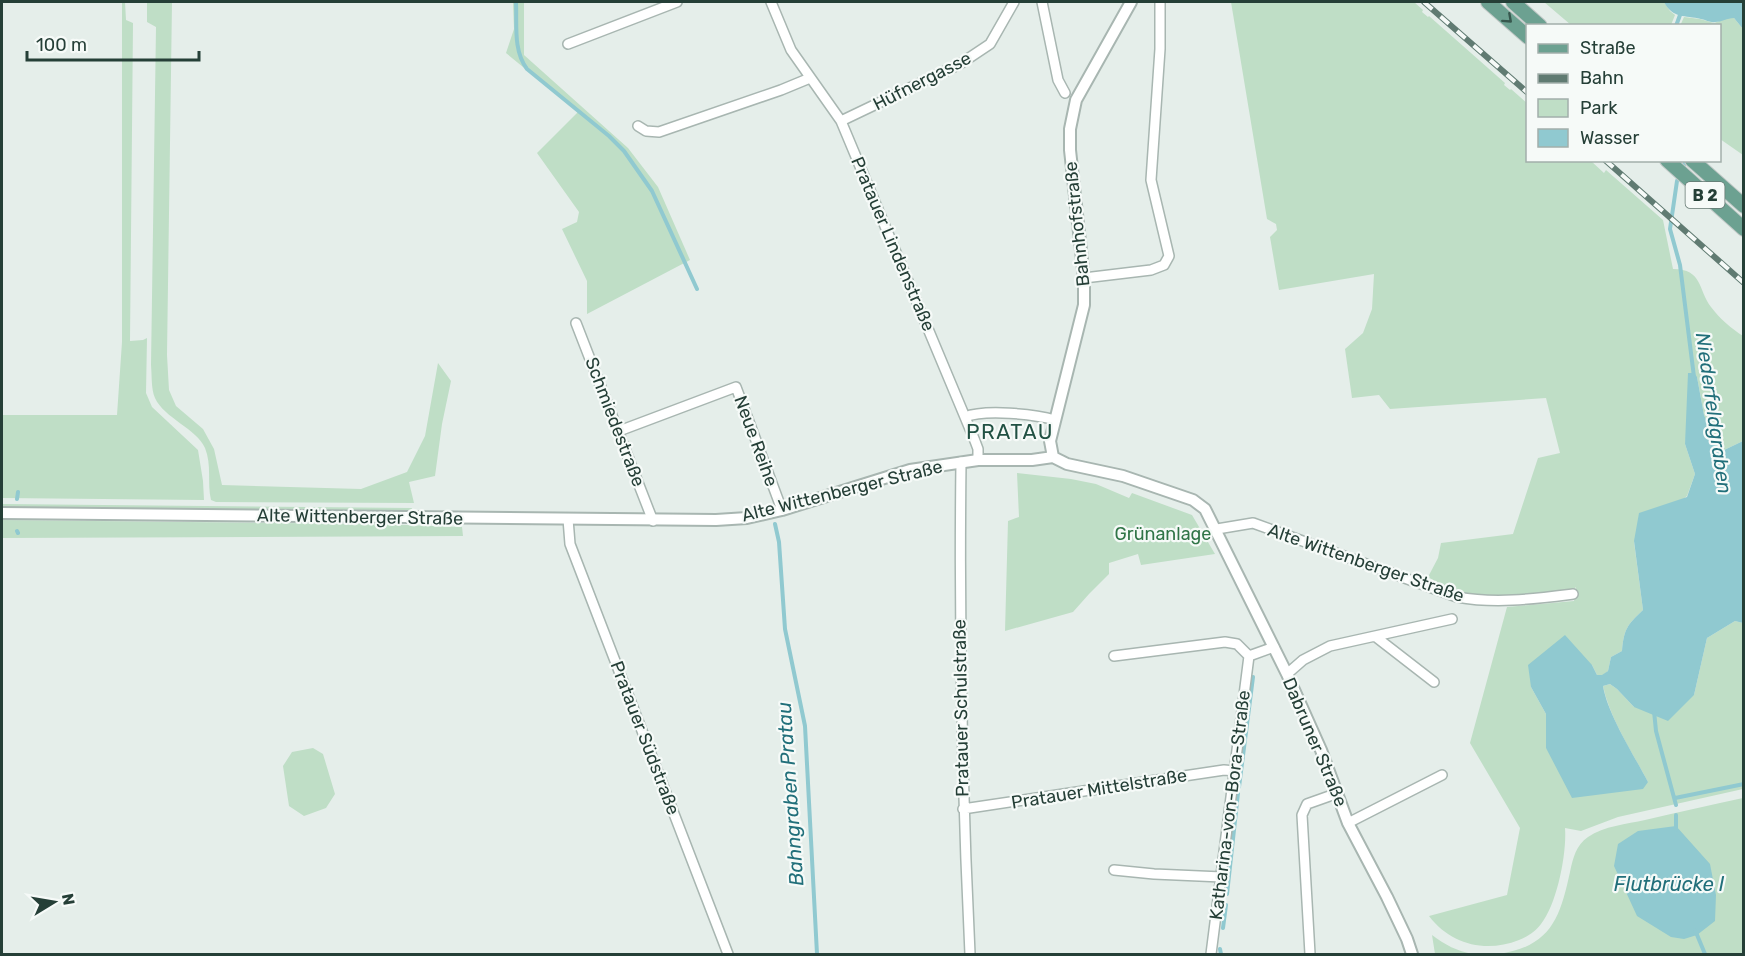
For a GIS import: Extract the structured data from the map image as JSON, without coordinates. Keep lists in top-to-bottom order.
{
  "streets": {
    "main road": ["B 2"],
    "street": [
      "Hüfnergasse",
      "Bahnhofstraße",
      "Pratauer Lindenstraße",
      "Schmiedestraße",
      "Neue Reihe",
      "Alte Wittenberger Straße",
      "Pratauer Schulstraße",
      "Pratauer Südstraße",
      "Dabruner Straße",
      "Pratauer Mittelstraße",
      "Katharina-von-Bora-Straße"
    ]
  },
  "crossings": [
    ["Hüfnergasse", "Pratauer Lindenstraße"],
    ["Bahnhofstraße", "Alte Wittenberger Straße"],
    ["Pratauer Lindenstraße", "Alte Wittenberger Straße"],
    ["Schmiedestraße", "Neue Reihe"],
    ["Schmiedestraße", "Alte Wittenberger Straße"],
    ["Neue Reihe", "Alte Wittenberger Straße"],
    ["Alte Wittenberger Straße", "Pratauer Schulstraße"],
    ["Alte Wittenberger Straße", "Pratauer Südstraße"],
    ["Alte Wittenberger Straße", "Dabruner Straße"],
    ["Pratauer Schulstraße", "Pratauer Mittelstraße"],
    ["Pratauer Mittelstraße", "Katharina-von-Bora-Straße"]
  ],
  "districts": ["PRATAU"],
  "water": ["Niederfeldgraben", "Bahngraben Pratau", "Flutbrücke I"],
  "parks": ["Grünanlage"],
  "legend": [
    "Straße",
    "Bahn",
    "Park",
    "Wasser"
  ],
  "scale_bar": "100 m",
  "north": "right"
}
